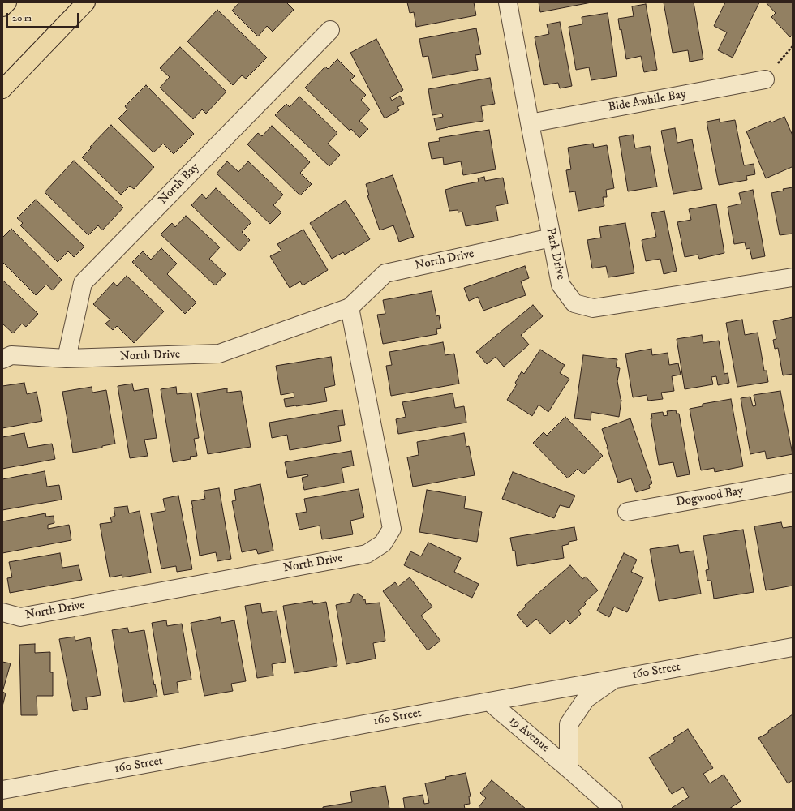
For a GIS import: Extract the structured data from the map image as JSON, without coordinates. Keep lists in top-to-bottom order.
{
  "streets": {
    "street": [
      "Bide Awhile Bay",
      "North Bay",
      "Park Drive",
      "North Drive",
      "Dogwood Bay",
      "160 Street",
      "19 Avenue"
    ]
  },
  "crossings": [
    ["Bide Awhile Bay", "Park Drive"],
    ["North Bay", "North Drive"],
    ["Park Drive", "North Drive"],
    ["160 Street", "19 Avenue"]
  ],
  "scale_bar": "20 m"
}
